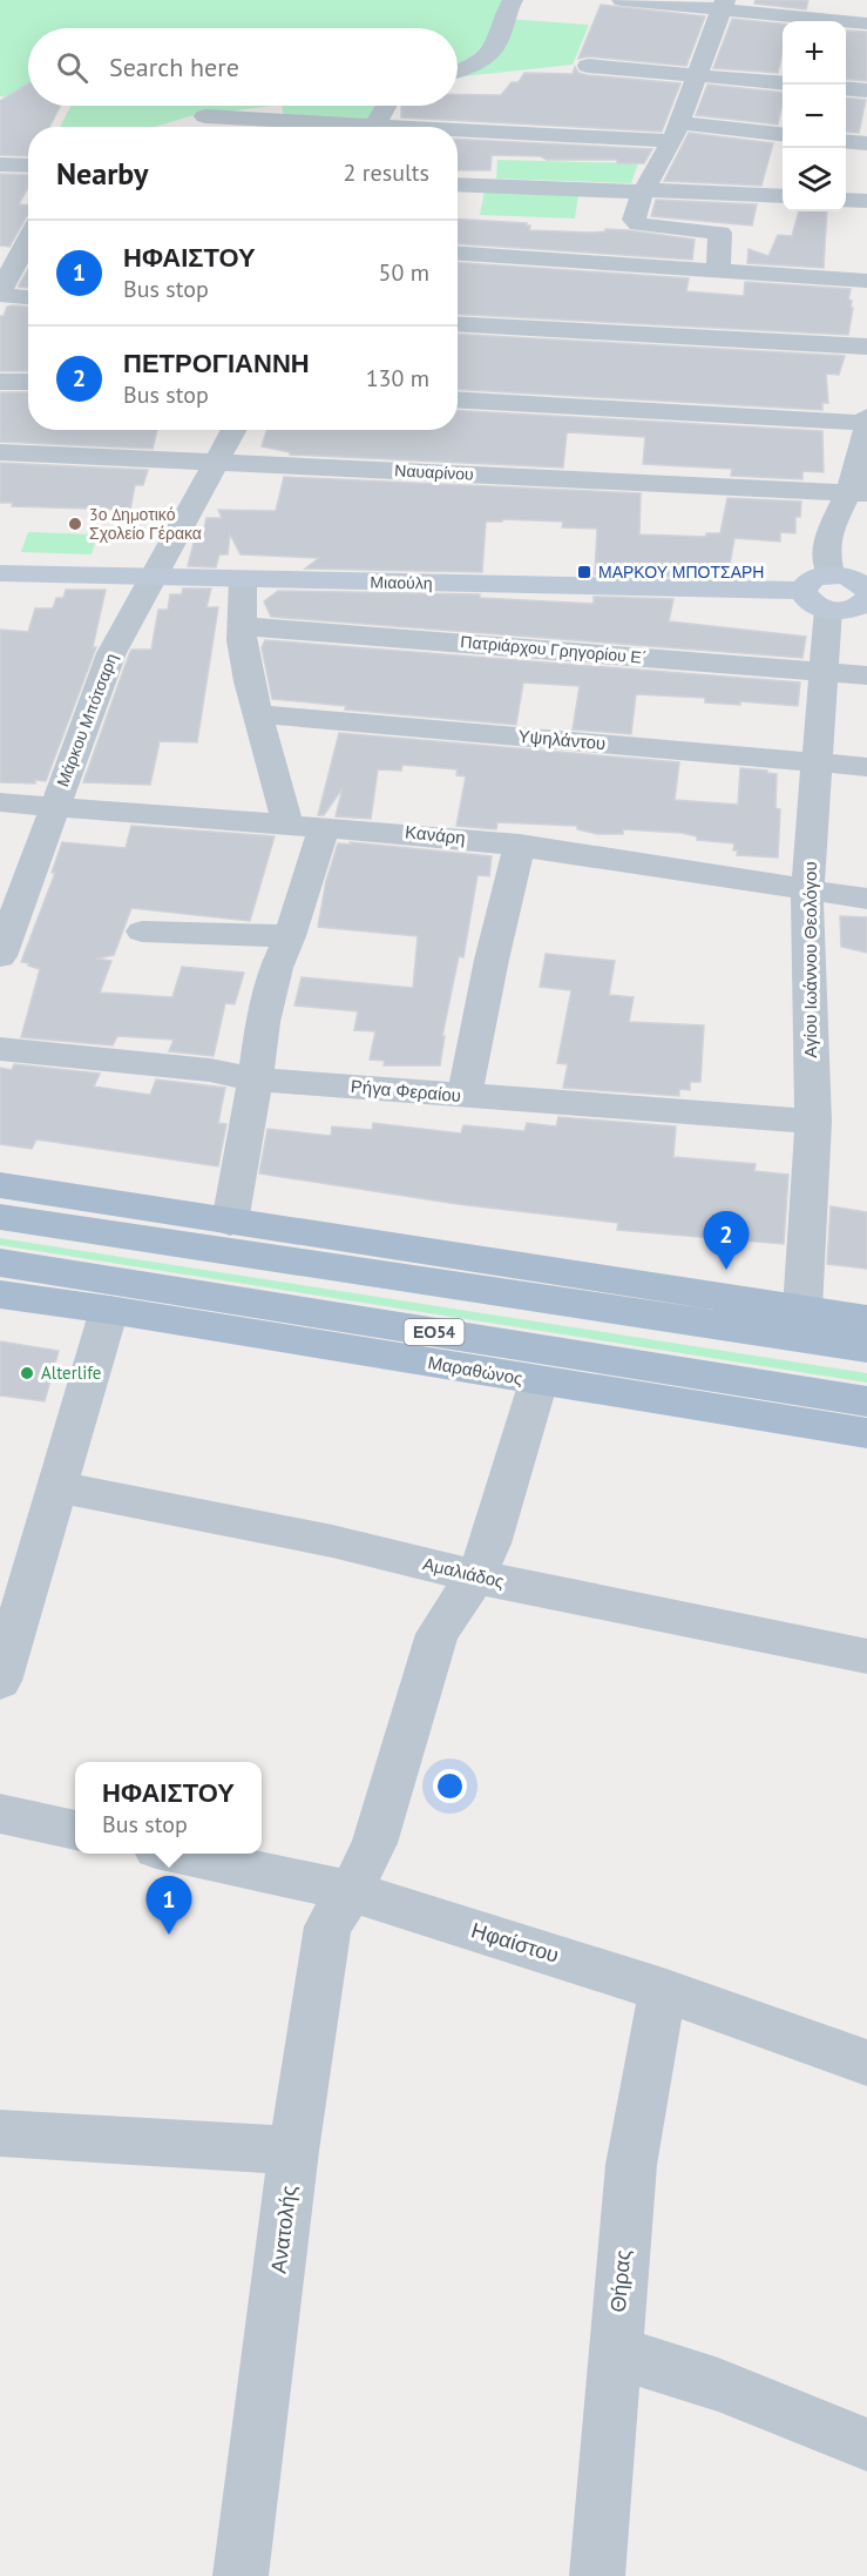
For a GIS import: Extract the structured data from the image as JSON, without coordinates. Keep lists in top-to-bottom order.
{
  "streets": {
    "main road": ["ΕΟ54", "Μαραθώνος"],
    "street": [
      "Ναυαρίνου",
      "Μιαούλη",
      "Πατριάρχου Γρηγορίου Ε΄",
      "Μάρκου Μπότσαρη",
      "Υψηλάντου",
      "Κανάρη",
      "Αγίου Ιωάννου Θεολόγου",
      "Ρήγα Φεραίου",
      "Αμαλιάδος",
      "Ηφαίστου",
      "Ανατολής",
      "Θήρας"
    ]
  },
  "crossings": [
    ["Ναυαρίνου", "Μάρκου Μπότσαρη"],
    ["Μιαούλη", "Μάρκου Μπότσαρη"],
    ["Μιαούλη", "Αγίου Ιωάννου Θεολόγου"],
    ["Πατριάρχου Γρηγορίου Ε΄", "Αγίου Ιωάννου Θεολόγου"],
    ["Μάρκου Μπότσαρη", "Κανάρη"],
    ["Υψηλάντου", "Αγίου Ιωάννου Θεολόγου"],
    ["Κανάρη", "Αγίου Ιωάννου Θεολόγου"],
    ["Αγίου Ιωάννου Θεολόγου", "Ρήγα Φεραίου"],
    ["Μαραθώνος", "Ανατολής"],
    ["Αμαλιάδος", "Ανατολής"],
    ["Ηφαίστου", "Ανατολής"],
    ["Ηφαίστου", "Θήρας"]
  ],
  "places": {
    "other": ["3ο Δημοτικό Σχολείο Γέρακα", "Alterlife"],
    "transit": ["ΜΑΡΚΟΥ ΜΠΟΤΣΑΡΗ"]
  },
  "page": {
    "map_buttons": ["+", "−"],
    "search": "Search here",
    "heading": ["Nearby", "2 results"],
    "list": [
      {
        "mark": "1",
        "name": "ΗΦΑΙΣΤΟΥ",
        "note": "Bus stop",
        "value": "50 m"
      },
      {
        "mark": "2",
        "name": "ΠΕΤΡΟΓΙΑΝΝΗ",
        "note": "Bus stop",
        "value": "130 m"
      }
    ],
    "pins": ["2", "1"],
    "popup": ["ΗΦΑΙΣΤΟΥ", "Bus stop"]
  }
}
